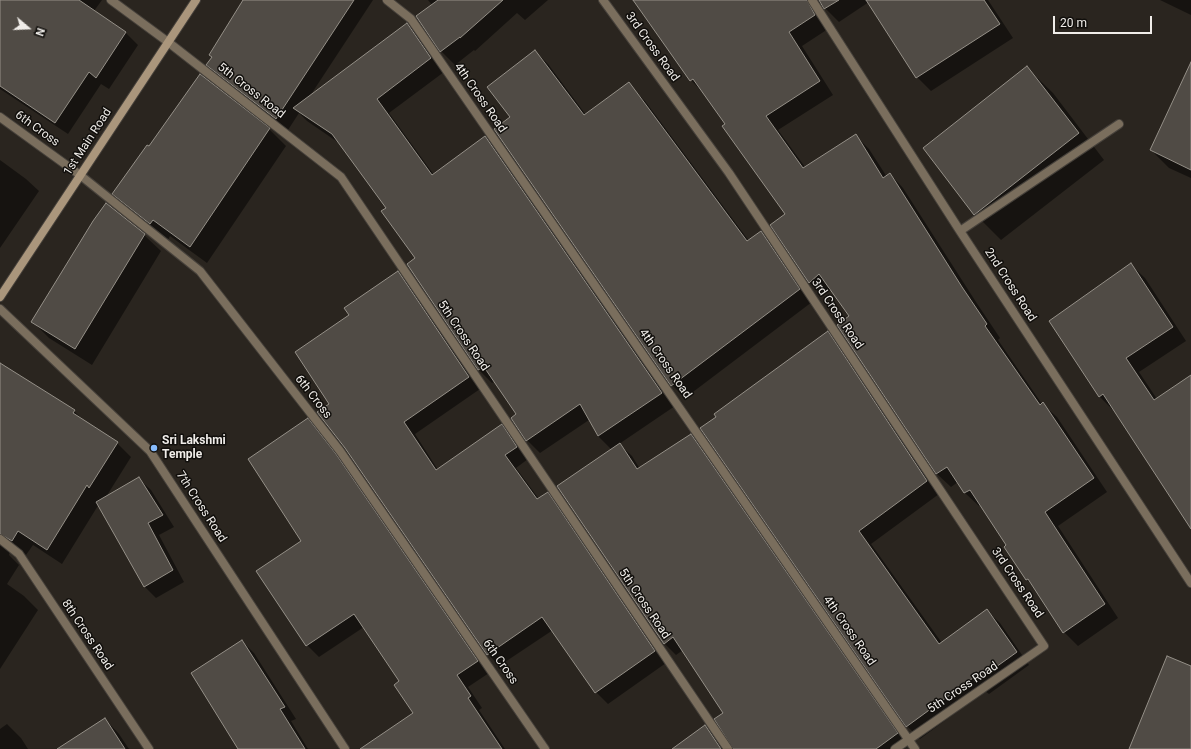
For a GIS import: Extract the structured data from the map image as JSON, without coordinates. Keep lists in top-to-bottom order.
{
  "streets": {
    "street": [
      "3rd Cross Road",
      "5th Cross Road",
      "4th Cross Road",
      "6th Cross",
      "1st Main Road",
      "2nd Cross Road",
      "7th Cross Road",
      "8th Cross Road"
    ]
  },
  "crossings": [
    ["3rd Cross Road", "5th Cross Road"],
    ["5th Cross Road", "4th Cross Road"],
    ["5th Cross Road", "1st Main Road"],
    ["6th Cross", "1st Main Road"]
  ],
  "places": ["Sri Lakshmi Temple"],
  "scale_bar": "20 m",
  "north": "right"
}
